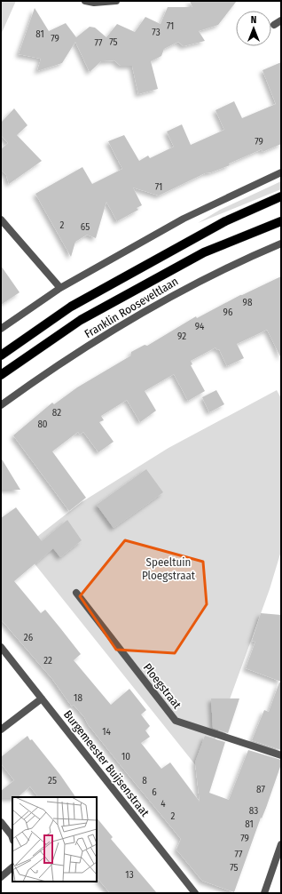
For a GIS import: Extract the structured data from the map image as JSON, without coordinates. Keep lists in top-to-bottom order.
{
  "streets": {
    "main road": ["Franklin Rooseveltlaan"],
    "street": ["Ploegstraat", "Burgemeester Buijsenstraat"]
  },
  "parks": ["Speeltuin Ploegstraat"],
  "house_numbers": [
    "71",
    "73",
    "81",
    "79",
    "75",
    "77",
    "79",
    "71",
    "2",
    "65",
    "98",
    "96",
    "94",
    "92",
    "82",
    "80",
    "26",
    "22",
    "18",
    "14",
    "10",
    "25",
    "8",
    "87",
    "6",
    "4",
    "83",
    "2",
    "81",
    "79",
    "77",
    "75",
    "13"
  ],
  "north": "top"
}
